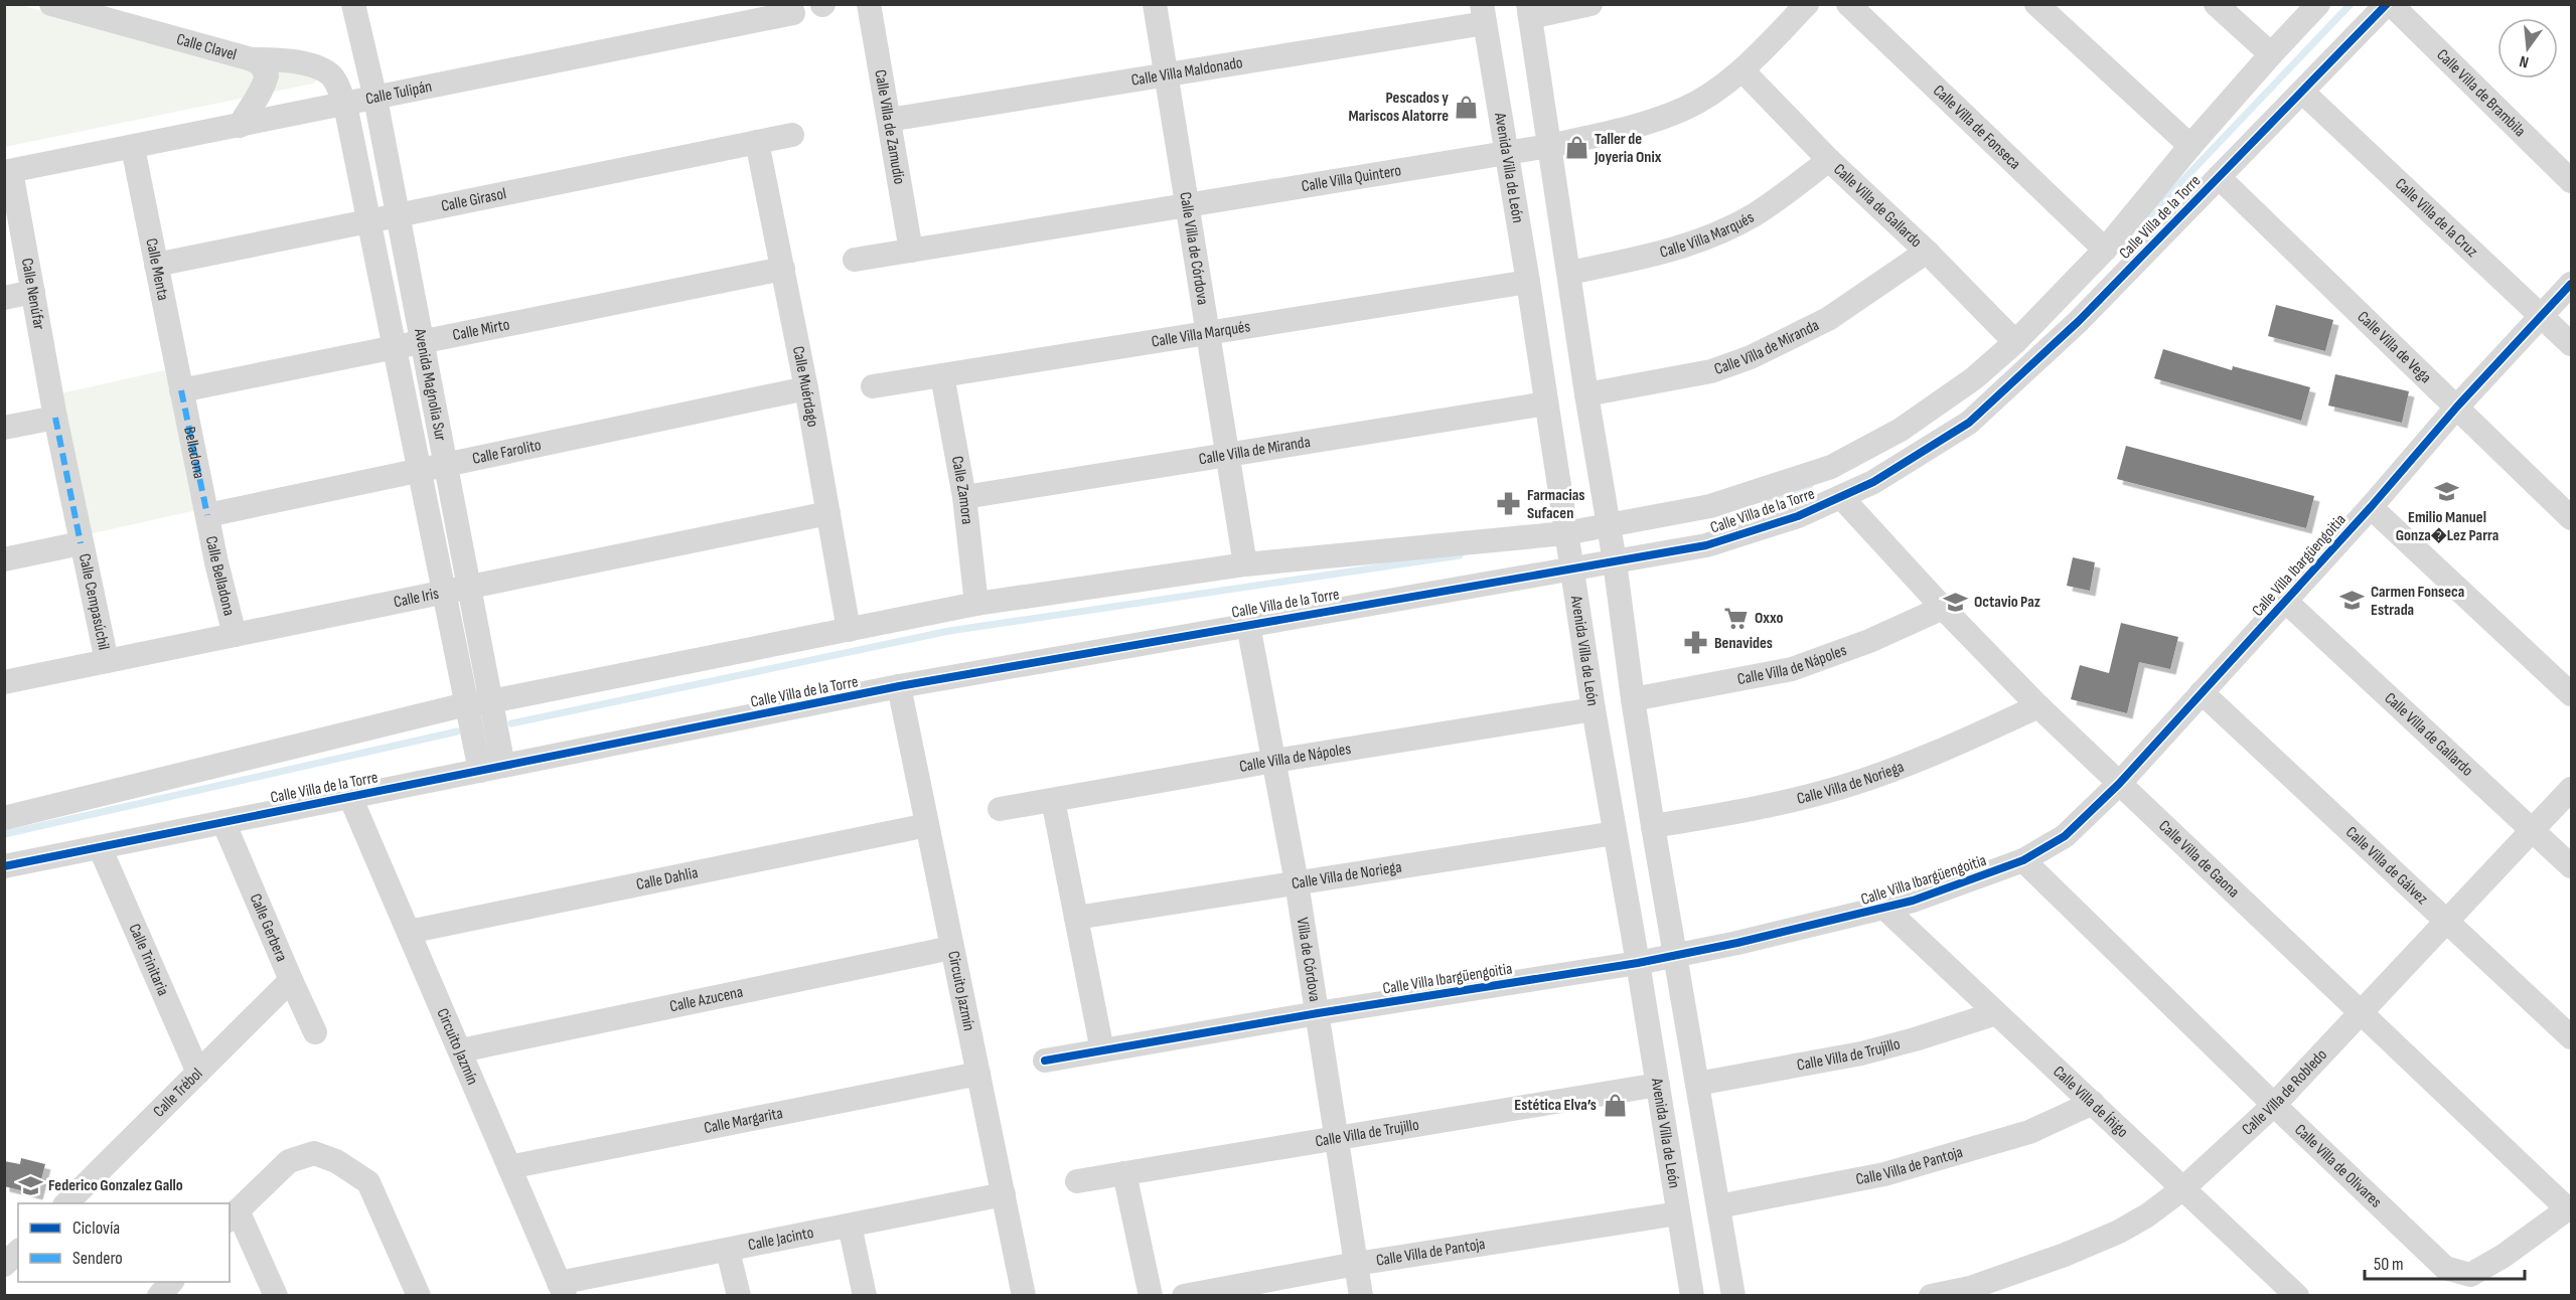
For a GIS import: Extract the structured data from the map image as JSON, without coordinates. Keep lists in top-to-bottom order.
{
  "streets": {
    "street": [
      "Calle Clavel",
      "Calle Villa Maldonado",
      "Calle Villa de Brambila",
      "Calle Tulipán",
      "Calle Villa de Fonseca",
      "Calle Villa de Zamudio",
      "Avenida Villa de León",
      "Calle Villa Quintero",
      "Calle Girasol",
      "Calle Villa de Gallardo",
      "Calle Villa de la Torre",
      "Calle Villa de la Cruz",
      "Calle Villa Marqués",
      "Calle Villa de Córdova",
      "Calle Menta",
      "Calle Nenúfar",
      "Calle Mirto",
      "Calle Villa de Miranda",
      "Calle Villa de Vega",
      "Avenida Magnolia Sur",
      "Calle Muérdago",
      "Calle Farolito",
      "Belladona",
      "Calle Zamora",
      "Calle Villa Ibargüengoitia",
      "Calle Belladona",
      "Calle Iris",
      "Calle Cempasúchil",
      "Calle Villa de Nápoles",
      "Calle Villa de Noriega",
      "Calle Villa de Gaona",
      "Calle Villa de Gálvez",
      "Calle Dahlia",
      "Calle Gerbera",
      "Villa de Córdova",
      "Calle Trinitaria",
      "Circuito Jazmín",
      "Calle Azucena",
      "Calle Villa de Trujillo",
      "Calle Villa de Robledo",
      "Calle Trébol",
      "Calle Villa de Íñigo",
      "Calle Margarita",
      "Calle Villa de Pantoja",
      "Calle Villa de Olivares",
      "Calle Jacinto"
    ]
  },
  "crossings": [
    ["Calle Clavel", "Calle Tulipán"],
    ["Calle Clavel", "Avenida Magnolia Sur"],
    ["Calle Villa Maldonado", "Calle Villa de Zamudio"],
    ["Calle Villa Maldonado", "Avenida Villa de León"],
    ["Calle Villa Maldonado", "Calle Villa de Córdova"],
    ["Calle Tulipán", "Calle Menta"],
    ["Calle Tulipán", "Calle Nenúfar"],
    ["Calle Tulipán", "Avenida Magnolia Sur"],
    ["Calle Villa de Fonseca", "Calle Villa de la Torre"],
    ["Calle Villa de Zamudio", "Calle Villa Quintero"],
    ["Avenida Villa de León", "Calle Villa Quintero"],
    ["Avenida Villa de León", "Calle Villa de la Torre"],
    ["Avenida Villa de León", "Calle Villa Marqués"],
    ["Avenida Villa de León", "Calle Villa de Miranda"],
    ["Avenida Villa de León", "Calle Villa Ibargüengoitia"],
    ["Avenida Villa de León", "Calle Villa de Nápoles"],
    ["Avenida Villa de León", "Calle Villa de Noriega"],
    ["Avenida Villa de León", "Calle Villa de Trujillo"],
    ["Avenida Villa de León", "Calle Villa de Pantoja"],
    ["Calle Villa Quintero", "Calle Villa de Gallardo"],
    ["Calle Villa Quintero", "Calle Villa de Córdova"],
    ["Calle Girasol", "Calle Menta"],
    ["Calle Girasol", "Avenida Magnolia Sur"],
    ["Calle Girasol", "Calle Muérdago"],
    ["Calle Villa de Gallardo", "Calle Villa de la Torre"],
    ["Calle Villa de Gallardo", "Calle Villa Marqués"],
    ["Calle Villa de Gallardo", "Calle Villa de Miranda"],
    ["Calle Villa de Gallardo", "Calle Villa Ibargüengoitia"],
    ["Calle Villa de Gallardo", "Calle Villa de Robledo"],
    ["Calle Villa de la Torre", "Calle Villa de la Cruz"],
    ["Calle Villa de la Torre", "Calle Villa de Córdova"],
    ["Calle Villa de la Torre", "Calle Villa de Vega"],
    ["Calle Villa de la Torre", "Avenida Magnolia Sur"],
    ["Calle Villa de la Torre", "Calle Muérdago"],
    ["Calle Villa de la Torre", "Calle Zamora"],
    ["Calle Villa de la Torre", "Calle Villa de Gaona"],
    ["Calle Villa de la Torre", "Calle Gerbera"],
    ["Calle Villa de la Torre", "Villa de Córdova"],
    ["Calle Villa de la Torre", "Calle Trinitaria"],
    ["Calle Villa de la Torre", "Circuito Jazmín"],
    ["Calle Villa de la Cruz", "Calle Villa Ibargüengoitia"],
    ["Calle Villa Marqués", "Calle Villa de Córdova"],
    ["Calle Villa Marqués", "Calle Zamora"],
    ["Calle Villa de Córdova", "Calle Villa de Miranda"],
    ["Calle Menta", "Calle Mirto"],
    ["Calle Menta", "Belladona"],
    ["Calle Nenúfar", "Calle Cempasúchil"],
    ["Calle Mirto", "Avenida Magnolia Sur"],
    ["Calle Mirto", "Calle Muérdago"],
    ["Calle Mirto", "Belladona"],
    ["Calle Villa de Miranda", "Calle Zamora"],
    ["Calle Villa de Vega", "Calle Villa Ibargüengoitia"],
    ["Avenida Magnolia Sur", "Calle Farolito"],
    ["Avenida Magnolia Sur", "Calle Iris"],
    ["Calle Muérdago", "Calle Farolito"],
    ["Calle Muérdago", "Calle Iris"],
    ["Calle Farolito", "Belladona"],
    ["Calle Farolito", "Calle Belladona"],
    ["Belladona", "Calle Belladona"],
    ["Calle Villa Ibargüengoitia", "Calle Villa de Gaona"],
    ["Calle Villa Ibargüengoitia", "Calle Villa de Gálvez"],
    ["Calle Villa Ibargüengoitia", "Villa de Córdova"],
    ["Calle Villa Ibargüengoitia", "Calle Villa de Íñigo"],
    ["Calle Villa Ibargüengoitia", "Calle Villa de Olivares"],
    ["Calle Belladona", "Calle Iris"],
    ["Calle Iris", "Calle Cempasúchil"],
    ["Calle Villa de Nápoles", "Calle Villa de Gaona"],
    ["Calle Villa de Nápoles", "Villa de Córdova"],
    ["Calle Villa de Noriega", "Calle Villa de Gaona"],
    ["Calle Villa de Noriega", "Villa de Córdova"],
    ["Calle Villa de Gaona", "Calle Villa de Robledo"],
    ["Calle Villa de Gaona", "Calle Villa de Olivares"],
    ["Calle Villa de Gálvez", "Calle Villa de Robledo"],
    ["Calle Dahlia", "Circuito Jazmín"],
    ["Calle Gerbera", "Calle Trébol"],
    ["Villa de Córdova", "Calle Villa de Trujillo"],
    ["Villa de Córdova", "Calle Villa de Pantoja"],
    ["Calle Trinitaria", "Calle Trébol"],
    ["Circuito Jazmín", "Calle Azucena"],
    ["Circuito Jazmín", "Calle Margarita"],
    ["Circuito Jazmín", "Calle Jacinto"],
    ["Calle Villa de Trujillo", "Calle Villa de Íñigo"],
    ["Calle Villa de Robledo", "Calle Villa de Íñigo"],
    ["Calle Villa de Robledo", "Calle Villa de Olivares"],
    ["Calle Villa de Íñigo", "Calle Villa de Pantoja"]
  ],
  "places": {
    "shop": ["Pescados y Mariscos Alatorre", "Taller de Joyeria Onix", "Estética Elva’s"],
    "school or university": [
      "Emilio Manuel Gonza�Lez Parra",
      "Carmen Fonseca Estrada",
      "Octavio Paz",
      "Federico Gonzalez Gallo"
    ],
    "pharmacy": ["Farmacias Sufacen", "Benavides"],
    "supermarket": ["Oxxo"]
  },
  "legend": ["Ciclovía", "Sendero"],
  "scale_bar": "50 m",
  "north": "bottom"
}
